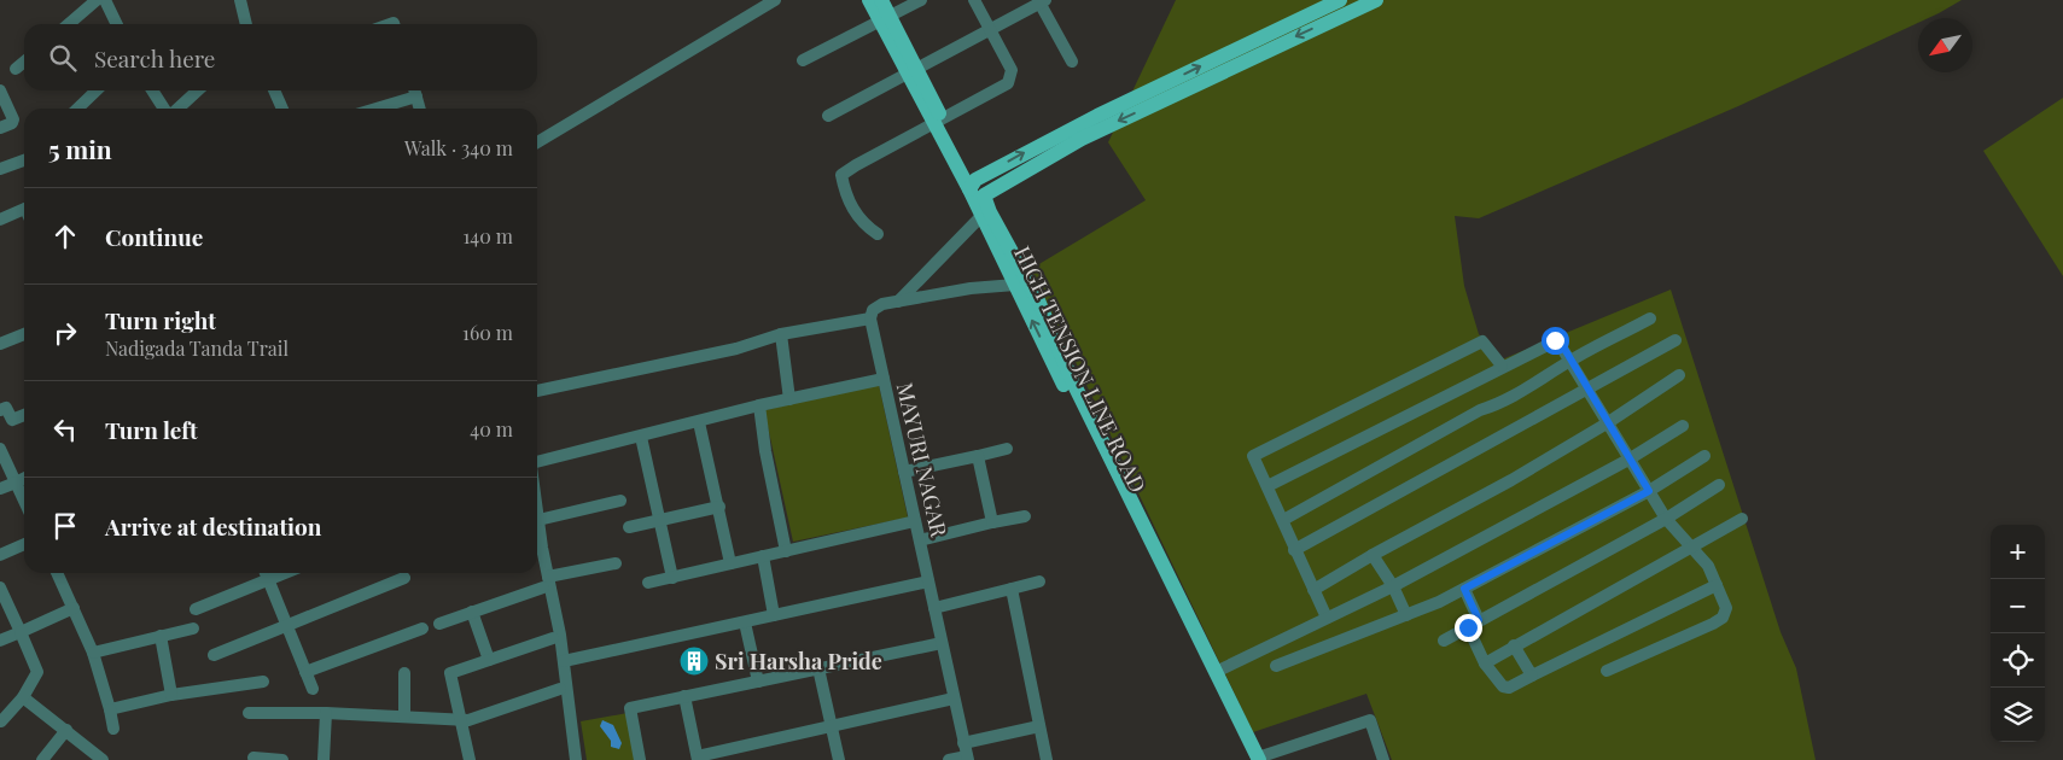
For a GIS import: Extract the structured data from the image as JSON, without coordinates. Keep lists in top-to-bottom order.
{
  "streets": {
    "main road": ["HIGH TENSION LINE ROAD"],
    "street": ["MAYURI NAGAR"]
  },
  "places": {
    "building": ["Sri Harsha Pride"]
  },
  "north": "bottom left",
  "page": {
    "search": "Search here",
    "heading": ["5 min", "Walk · 340 m"],
    "list": [
      ["Continue", "140 m"],
      ["Turn right", "Nadigada Tanda Trail", "160 m"],
      ["Turn left", "40 m"],
      "Arrive at destination"
    ],
    "map_buttons": ["+", "−"]
  }
}
